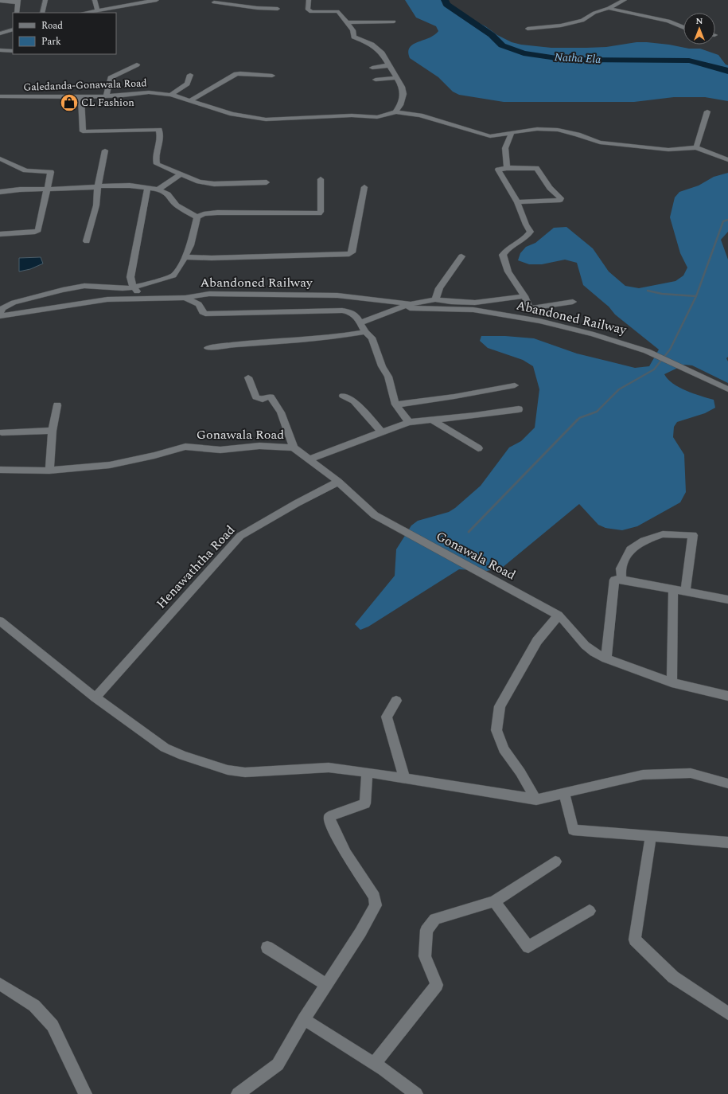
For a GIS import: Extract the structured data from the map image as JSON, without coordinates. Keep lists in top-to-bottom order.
{
  "streets": {
    "street": [
      "Galedanda-Gonawala Road",
      "Abandoned Railway",
      "Gonawala Road",
      "Henawaththa Road"
    ]
  },
  "crossings": [
    ["Gonawala Road", "Henawaththa Road"]
  ],
  "water": ["Natha Ela"],
  "places": {
    "shop": ["CL Fashion"]
  },
  "legend": ["Road", "Park"],
  "north": "top"
}
